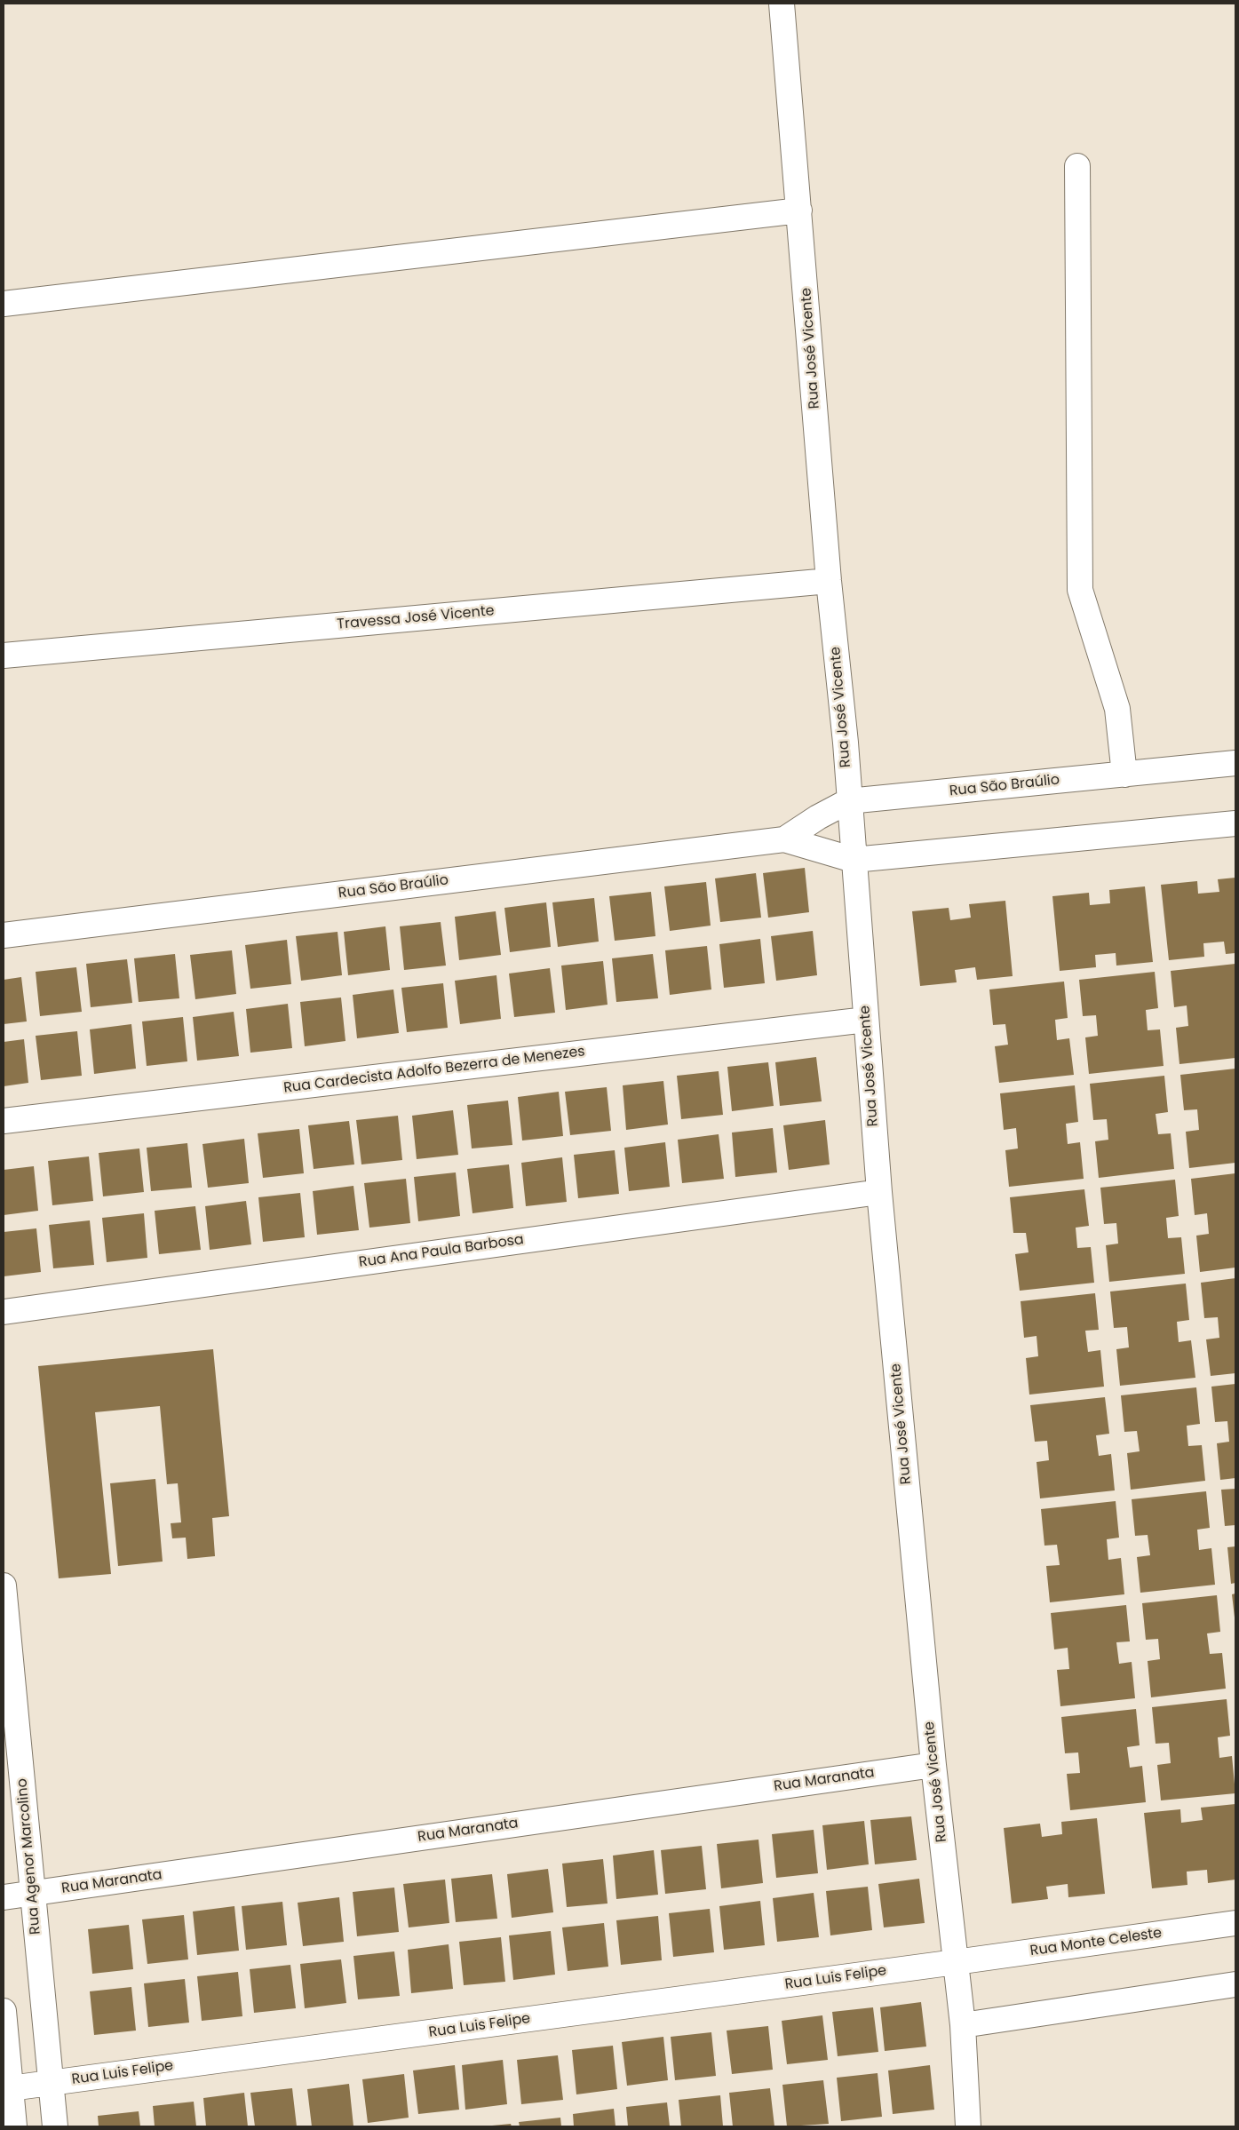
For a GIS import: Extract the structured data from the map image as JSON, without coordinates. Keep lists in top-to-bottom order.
{
  "streets": {
    "street": [
      "Rua José Vicente",
      "Travessa José Vicente",
      "Rua São Braúlio",
      "Rua Cardecista Adolfo Bezerra de Menezes",
      "Rua Ana Paula Barbosa",
      "Rua Maranata",
      "Rua Agenor Marcolino",
      "Rua Monte Celeste",
      "Rua Luis Felipe"
    ]
  },
  "crossings": [
    ["Rua José Vicente", "Travessa José Vicente"],
    ["Rua José Vicente", "Rua São Braúlio"],
    ["Rua José Vicente", "Rua Cardecista Adolfo Bezerra de Menezes"],
    ["Rua José Vicente", "Rua Ana Paula Barbosa"],
    ["Rua José Vicente", "Rua Maranata"],
    ["Rua José Vicente", "Rua Monte Celeste"],
    ["Rua José Vicente", "Rua Luis Felipe"],
    ["Rua Maranata", "Rua Agenor Marcolino"],
    ["Rua Agenor Marcolino", "Rua Luis Felipe"],
    ["Rua Monte Celeste", "Rua Luis Felipe"]
  ]
}
